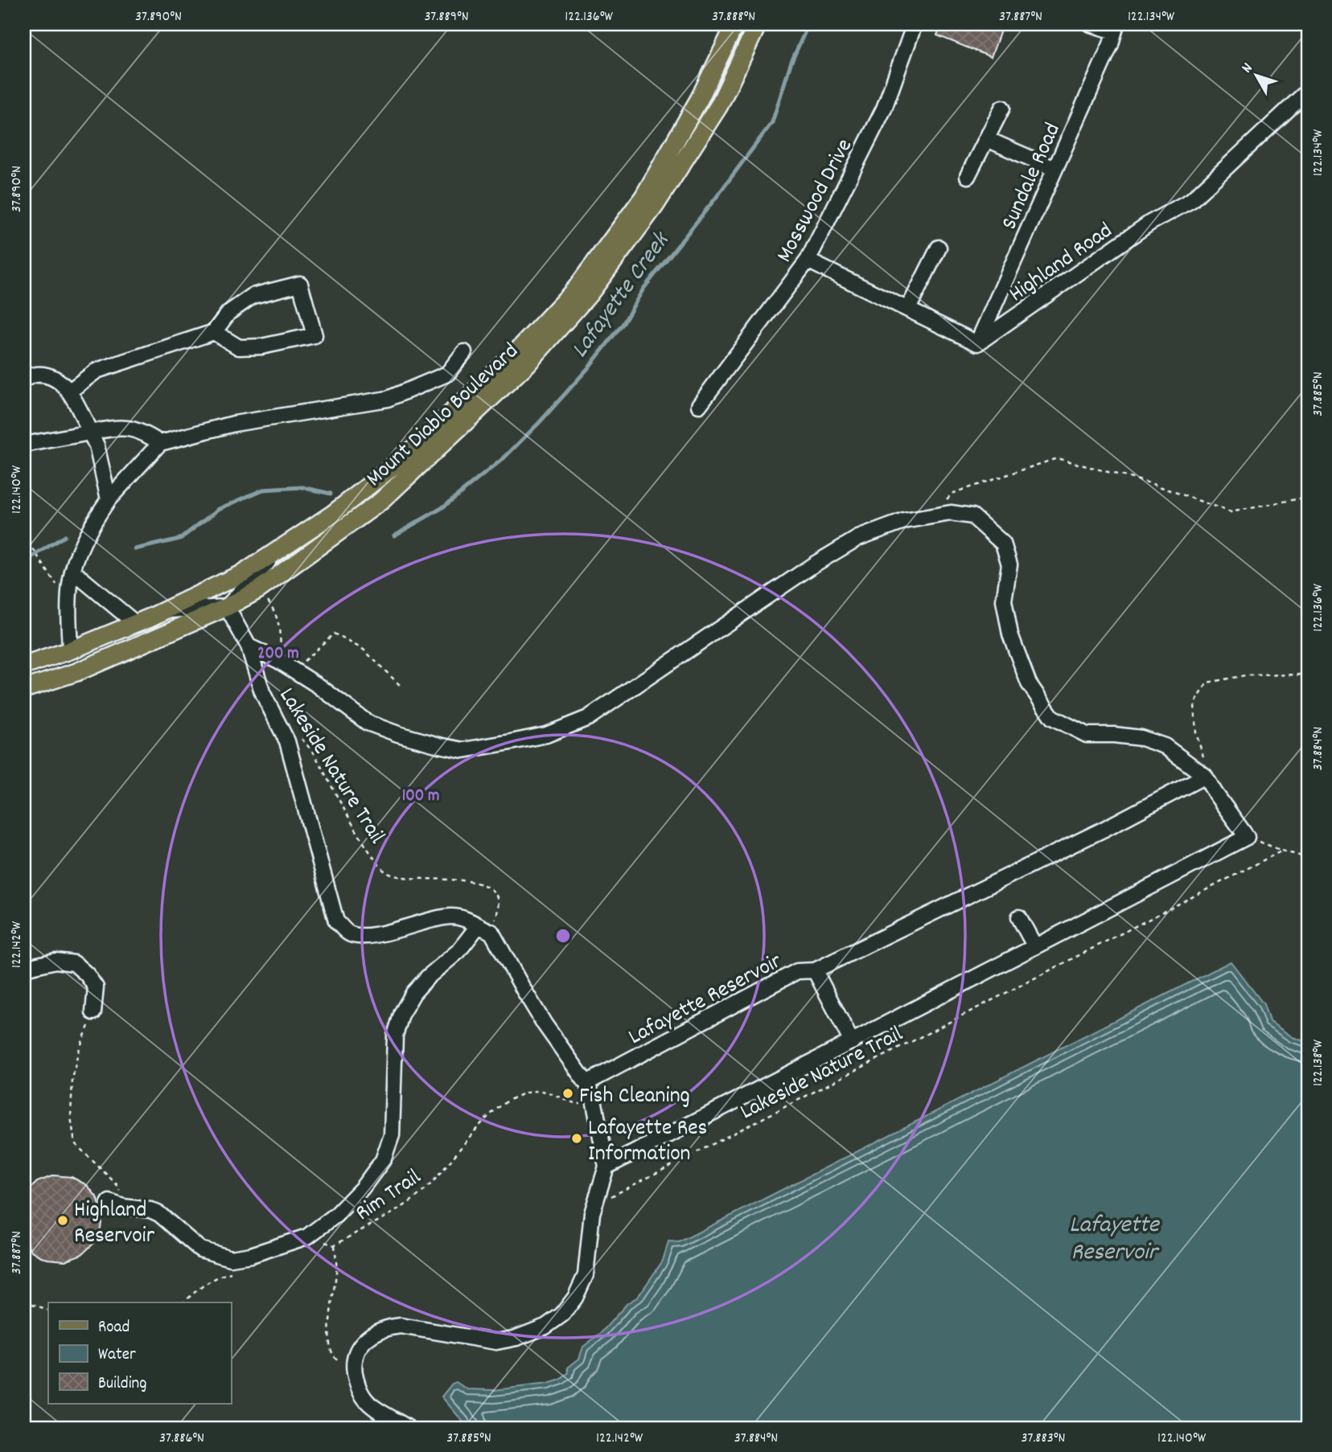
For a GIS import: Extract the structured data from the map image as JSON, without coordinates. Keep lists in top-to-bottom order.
{
  "streets": {
    "main road": ["Mount Diablo Boulevard"],
    "street": [
      "Sundale Road",
      "Mosswood Drive",
      "Highland Road",
      "Lafayette Reservoir"
    ],
    "path": ["Lakeside Nature Trail", "Rim Trail"]
  },
  "crossings": [
    ["Sundale Road", "Highland Road"],
    ["Mount Diablo Boulevard", "Lakeside Nature Trail"]
  ],
  "water": ["Lafayette Creek", "Lafayette Reservoir"],
  "places": ["Fish Cleaning", "Lafayette Res Information", "Highland Reservoir"],
  "legend": ["Road", "Water", "Building"],
  "north": "top left",
  "coordinates": [
    "37.890°N",
    "37.889°N",
    "122.136°W",
    "37.888°N",
    "37.887°N",
    "122.134°W",
    "37.885°N",
    "122.140°W",
    "37.884°N",
    "122.142°W",
    "122.138°W",
    "37.886°N",
    "37.883°N"
  ],
  "rings": ["200 m", "100 m"]
}
